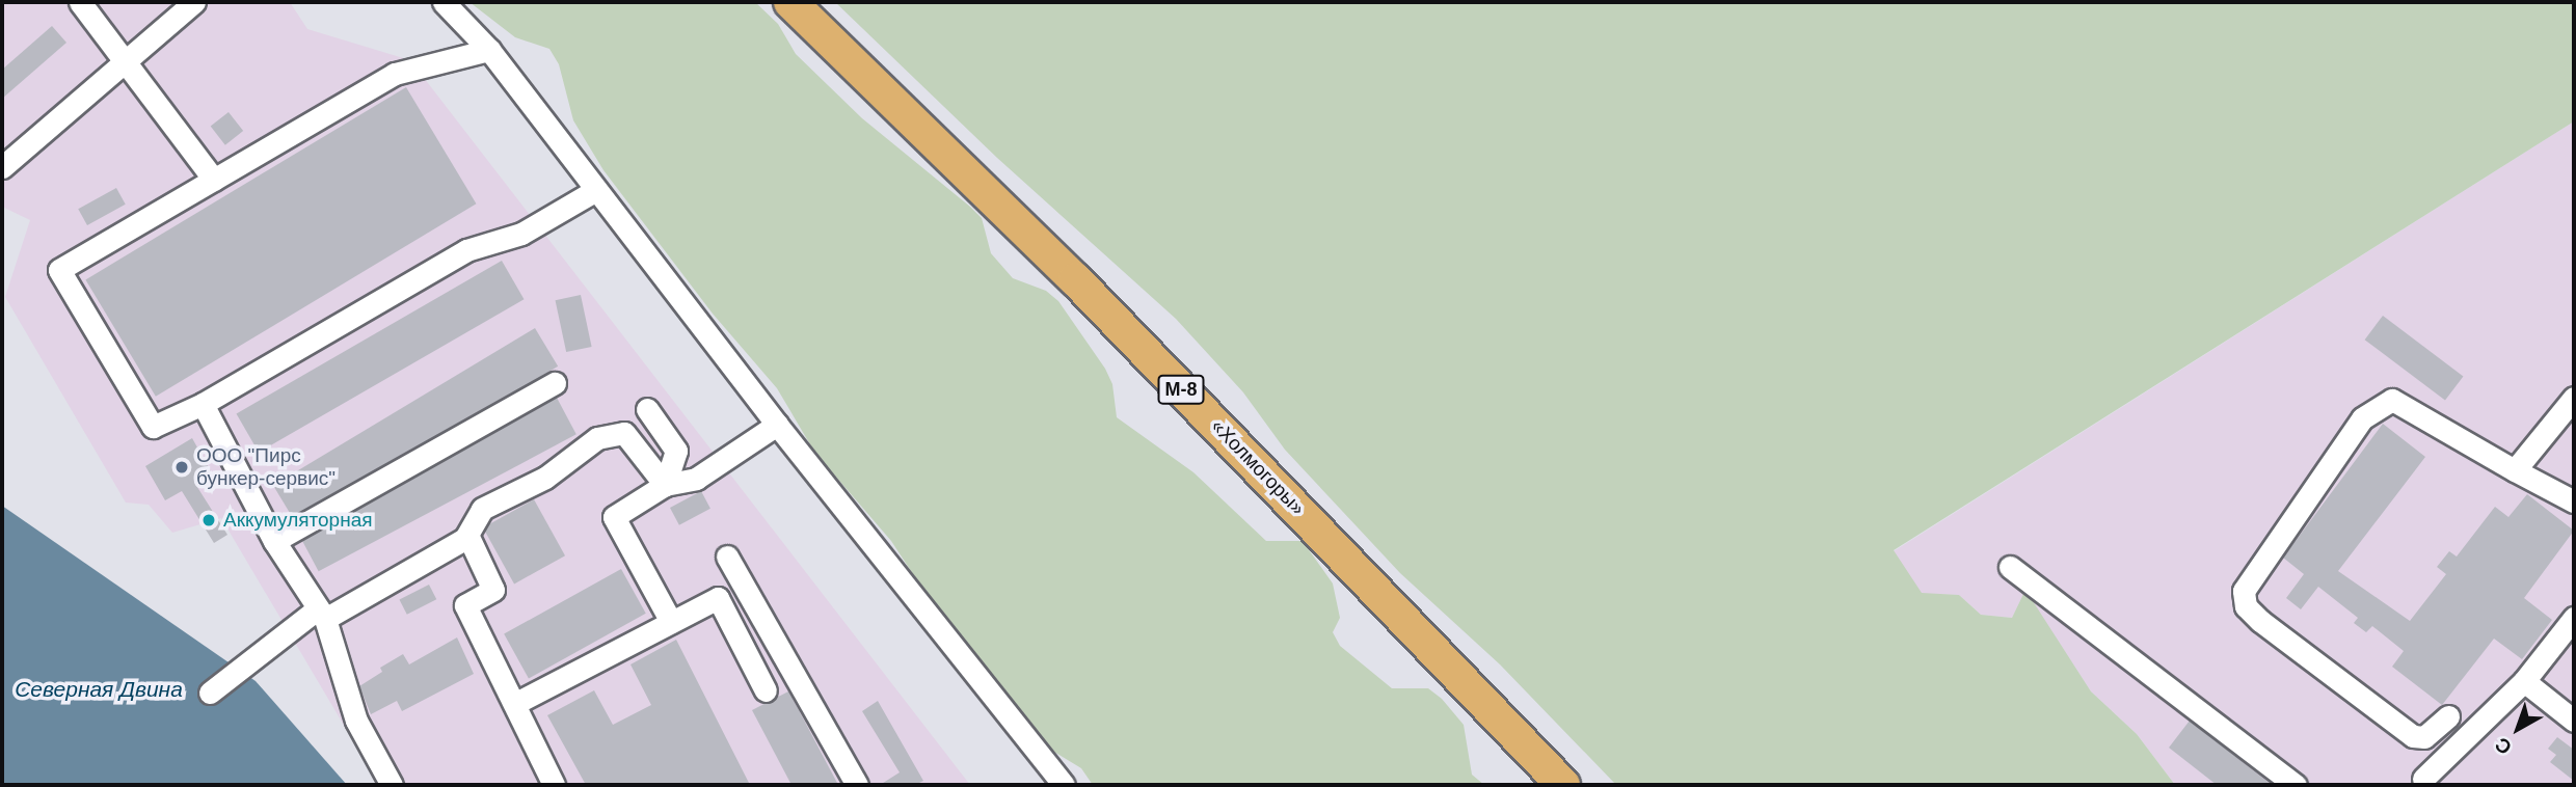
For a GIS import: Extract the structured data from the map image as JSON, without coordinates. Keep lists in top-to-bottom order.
{
  "streets": {
    "highway": ["М-8", "«Холмогоры»"]
  },
  "water": ["Северная Двина"],
  "places": ["ООО \"Пирс бункер-сервис\"", "Аккумуляторная"],
  "north": "bottom left"
}
